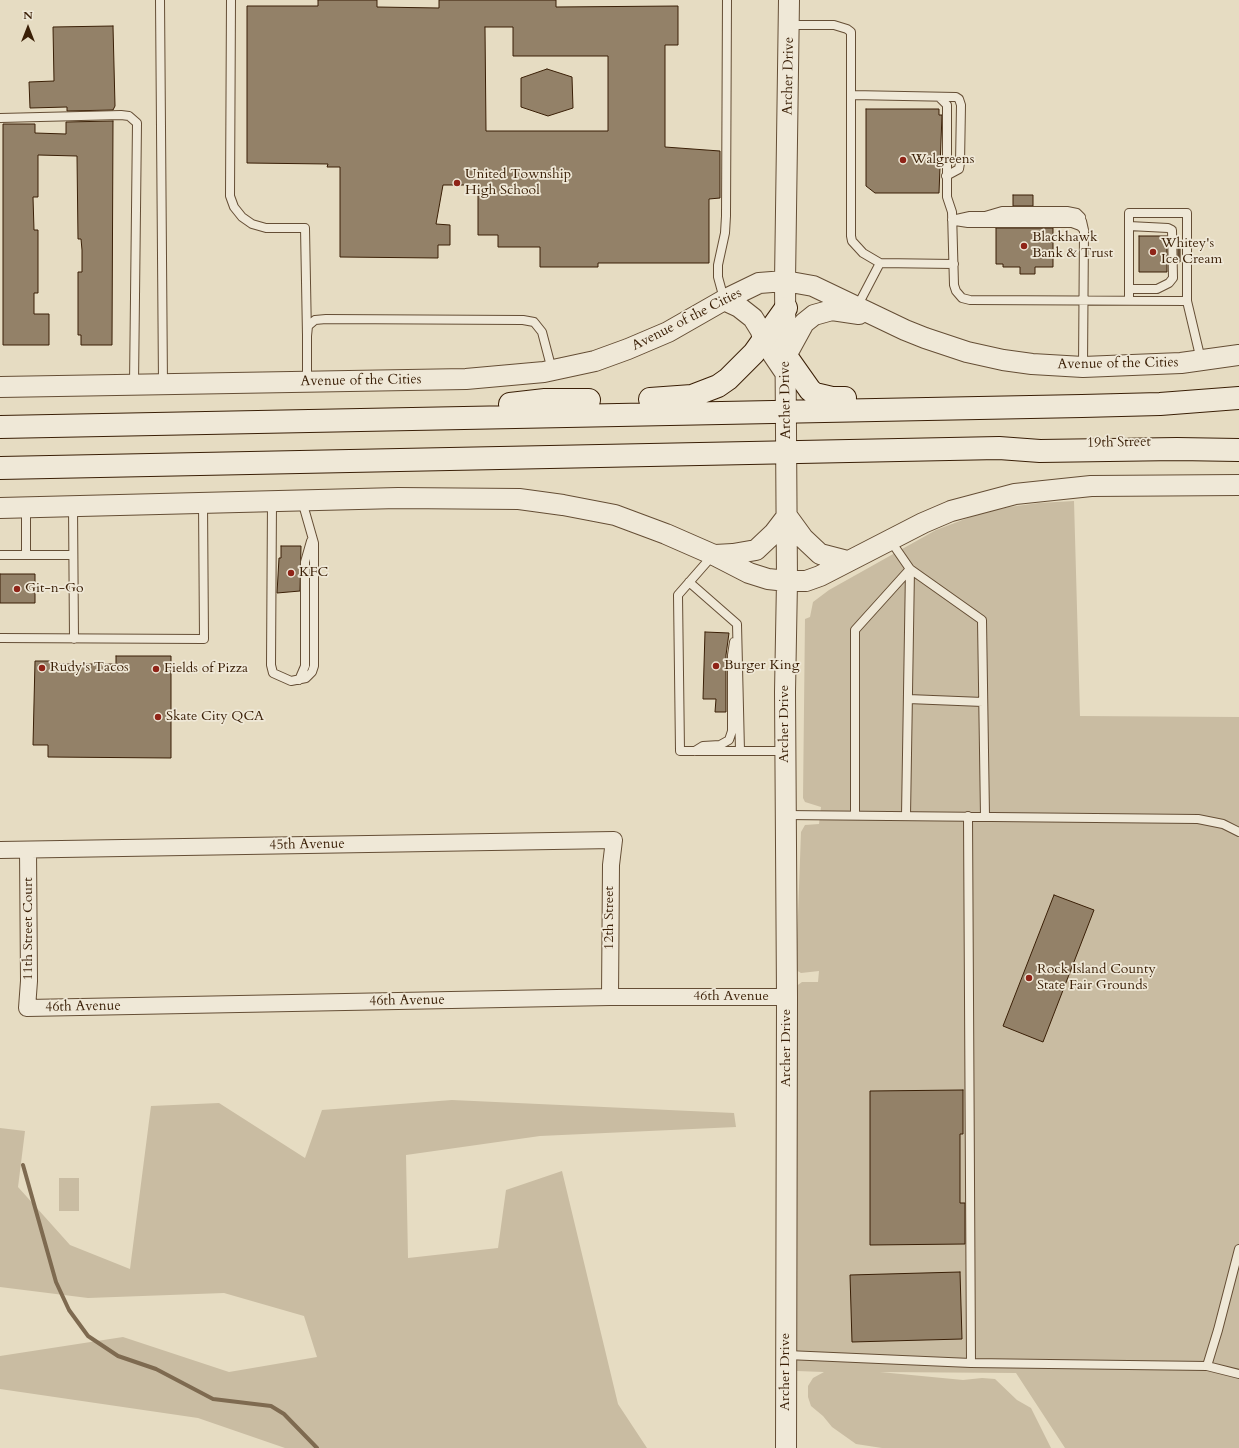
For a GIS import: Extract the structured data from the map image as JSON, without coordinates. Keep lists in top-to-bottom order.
{
  "streets": {
    "main road": ["19th Street"],
    "street": [
      "Archer Drive",
      "Avenue of the Cities",
      "45th Avenue",
      "12th Street",
      "11th Street Court",
      "46th Avenue"
    ]
  },
  "crossings": [
    ["Archer Drive", "Avenue of the Cities"],
    ["Archer Drive", "46th Avenue"],
    ["45th Avenue", "12th Street"],
    ["45th Avenue", "11th Street Court"],
    ["12th Street", "46th Avenue"],
    ["11th Street Court", "46th Avenue"]
  ],
  "places": [
    "Walgreens",
    "United Township High School",
    "Blackhawk Bank & Trust",
    "Whitey's Ice Cream",
    "KFC",
    "Git-n-Go",
    "Burger King",
    "Rudy's Tacos",
    "Fields of Pizza",
    "Skate City QCA",
    "Rock Island County State Fair Grounds"
  ],
  "north": "top"
}
